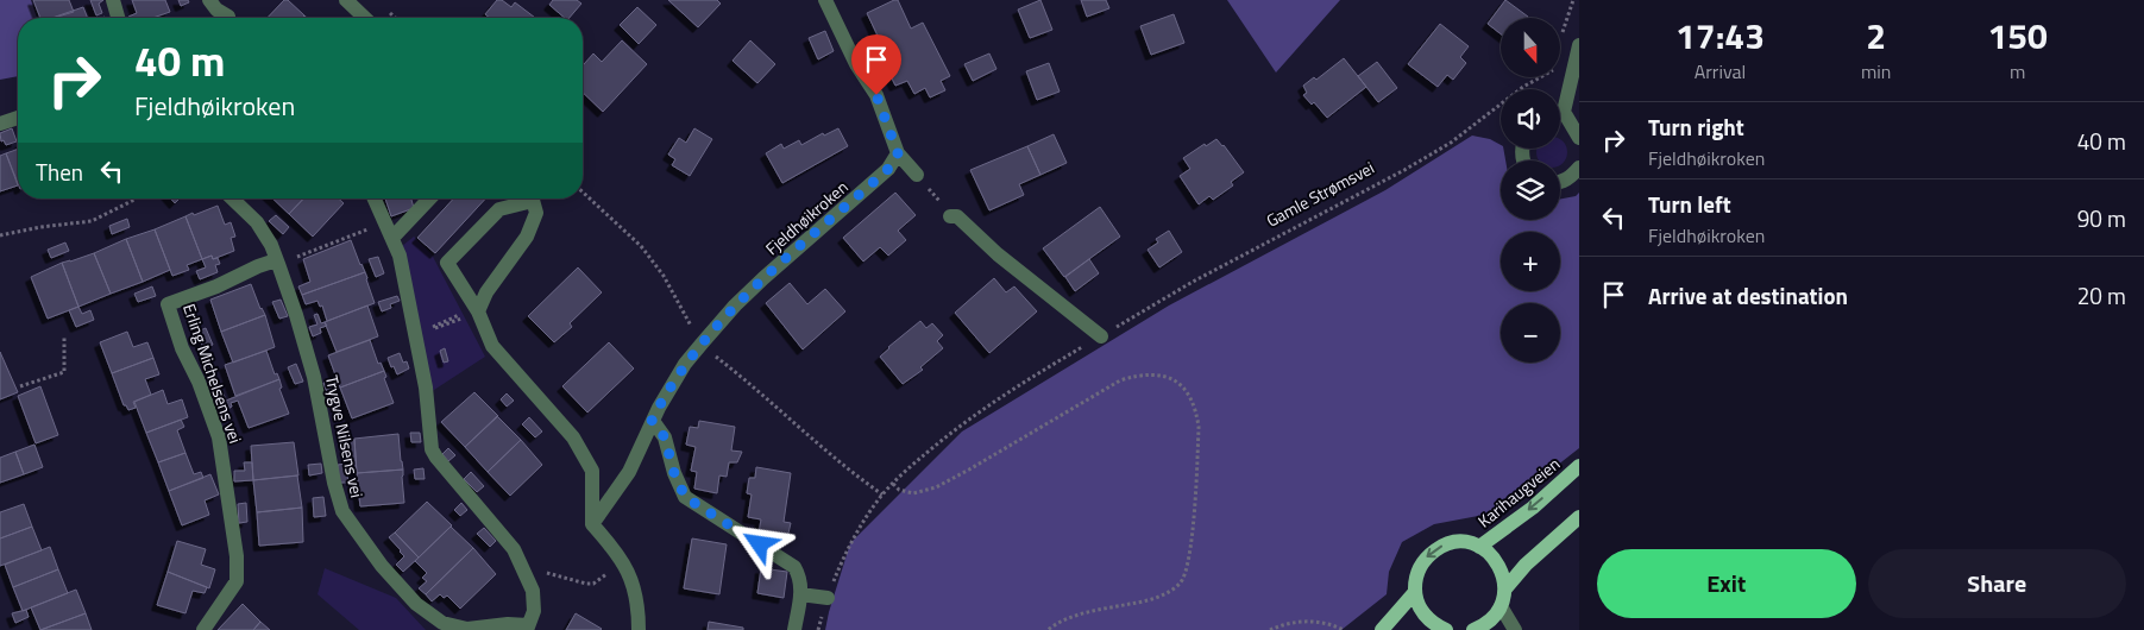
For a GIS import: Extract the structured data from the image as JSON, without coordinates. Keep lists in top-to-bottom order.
{
  "streets": {
    "main road": ["Karihaugveien"],
    "street": ["Fjeldhøikroken", "Erling Michelsens vei", "Trygve Nilsens vei"],
    "path": ["Gamle Strømsvei"]
  },
  "crossings": [
    ["Erling Michelsens vei", "Trygve Nilsens vei"]
  ],
  "north": "bottom",
  "page": {
    "eta": [
      "17:43",
      "Arrival",
      "2",
      "min",
      "150",
      "m"
    ],
    "map_buttons": ["+", "−"],
    "turn": ["40 m", "Fjeldhøikroken"],
    "list": [
      {
        "name": "Turn right",
        "note": "Fjeldhøikroken",
        "value": "40 m"
      },
      {
        "name": "Turn left",
        "note": "Fjeldhøikroken",
        "value": "90 m"
      },
      {
        "name": "Arrive at destination",
        "value": "20 m"
      }
    ],
    "then": "Then",
    "buttons": ["Exit", "Share"]
  }
}
